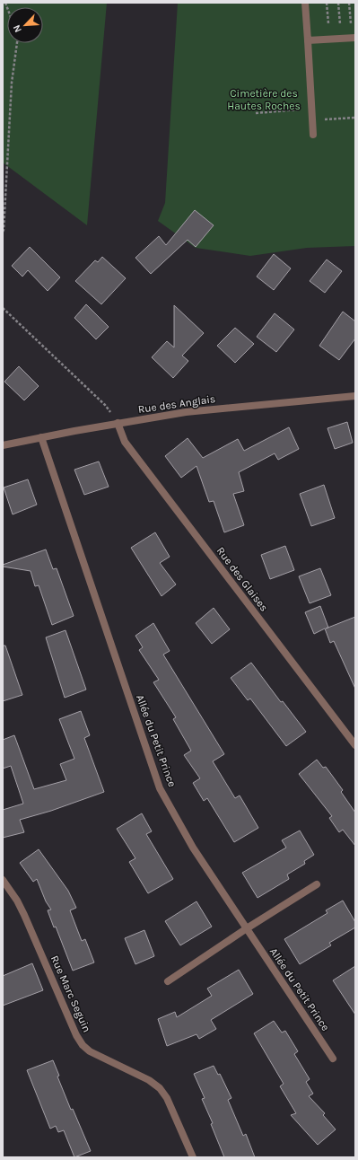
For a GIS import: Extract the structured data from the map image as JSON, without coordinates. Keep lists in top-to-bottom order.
{
  "streets": {
    "street": [
      "Rue des Anglais",
      "Rue des Glaises",
      "Allée du Petit Prince",
      "Rue Marc Seguin"
    ]
  },
  "crossings": [
    ["Rue des Anglais", "Rue des Glaises"],
    ["Rue des Anglais", "Allée du Petit Prince"]
  ],
  "parks": ["Cimetière des Hautes Roches"],
  "north": "bottom left"
}
